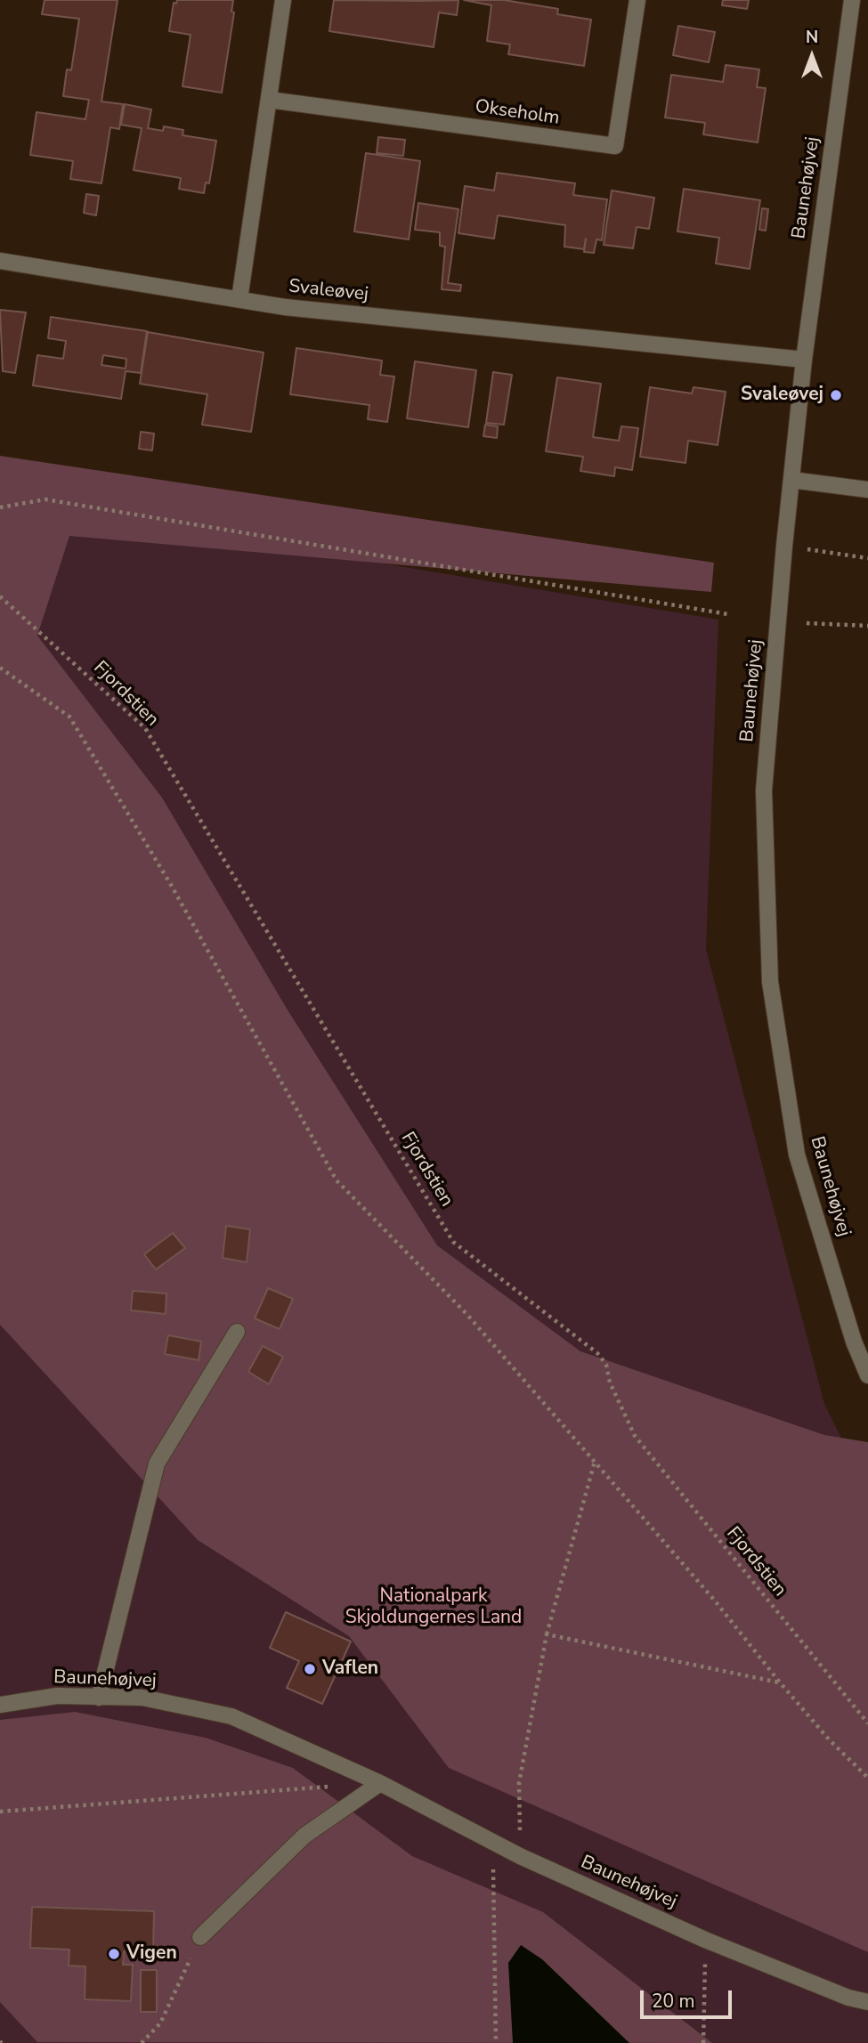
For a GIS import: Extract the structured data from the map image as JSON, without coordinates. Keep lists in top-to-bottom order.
{
  "streets": {
    "street": ["Okseholm", "Baunehøjvej", "Svaleøvej"],
    "path": ["Fjordstien"]
  },
  "crossings": [
    ["Baunehøjvej", "Svaleøvej"]
  ],
  "parks": ["Nationalpark Skjoldungernes Land"],
  "places": ["Svaleøvej", "Vaflen", "Vigen"],
  "scale_bar": "20 m",
  "north": "top"
}
